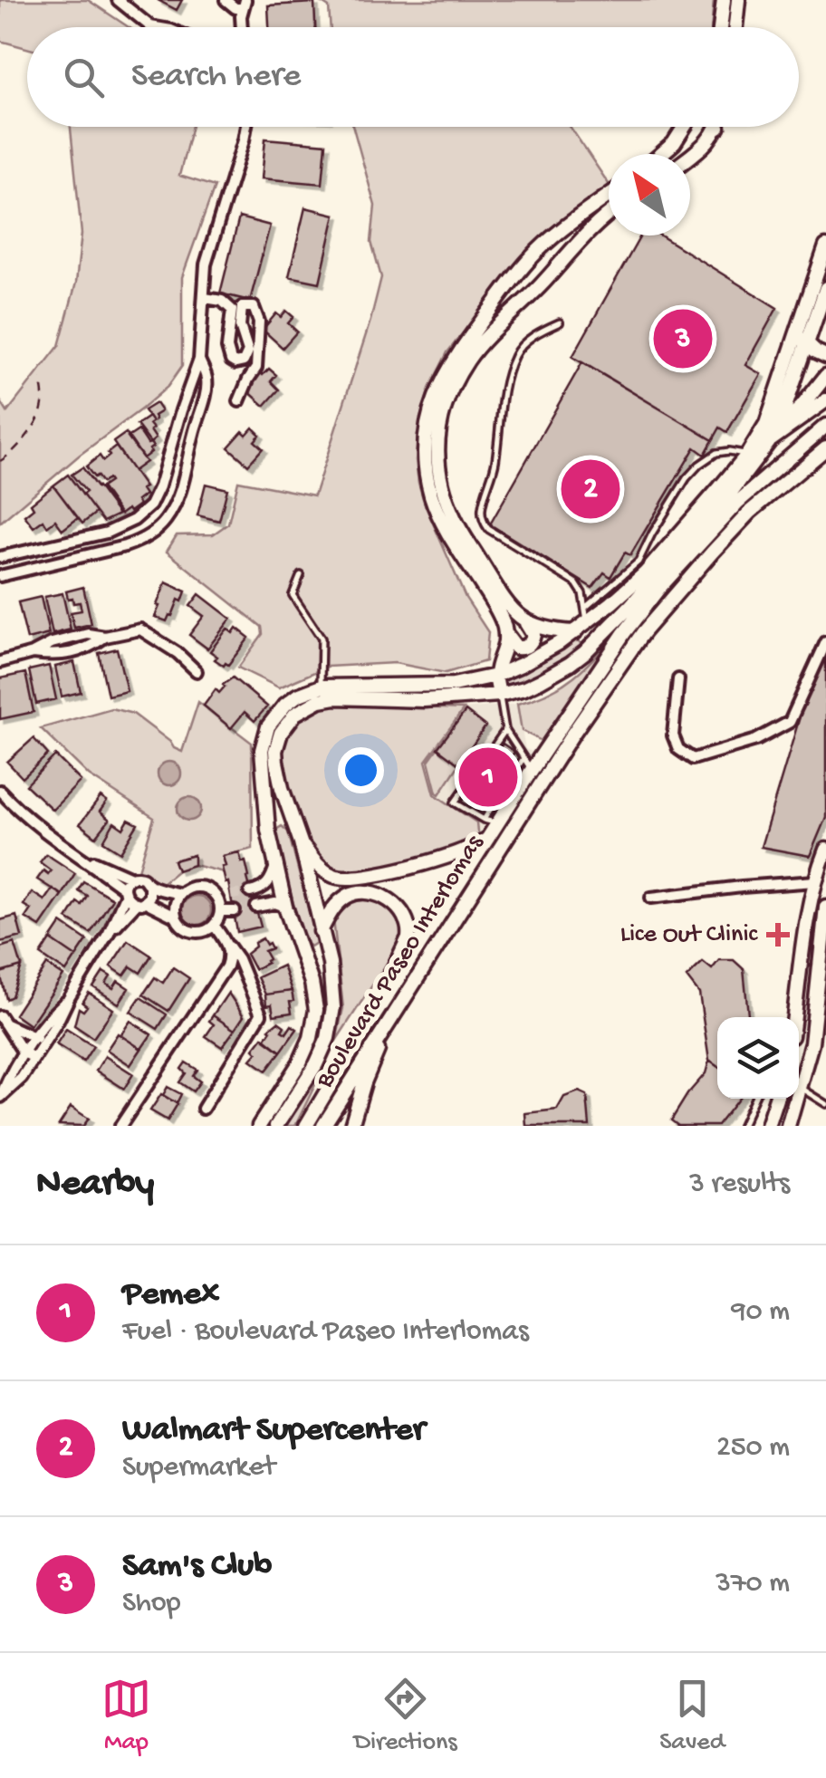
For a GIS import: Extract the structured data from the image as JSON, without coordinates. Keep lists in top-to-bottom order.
{
  "streets": {
    "main road": ["Boulevard Paseo Interlomas"]
  },
  "places": {
    "health": ["Lice Out Clinic"]
  },
  "north": "top left",
  "page": {
    "search": "Search here",
    "pins": ["3", "2", "1"],
    "heading": ["Nearby", "3 results"],
    "list": [
      {
        "mark": "1",
        "name": "Pemex",
        "note": "Fuel · Boulevard Paseo Interlomas",
        "value": "90 m"
      },
      {
        "mark": "2",
        "name": "Walmart Supercenter",
        "note": "Supermarket",
        "value": "250 m"
      },
      {
        "mark": "3",
        "name": "Sam's Club",
        "note": "Shop",
        "value": "370 m"
      }
    ],
    "nav": ["Map", "Directions", "Saved"]
  }
}
